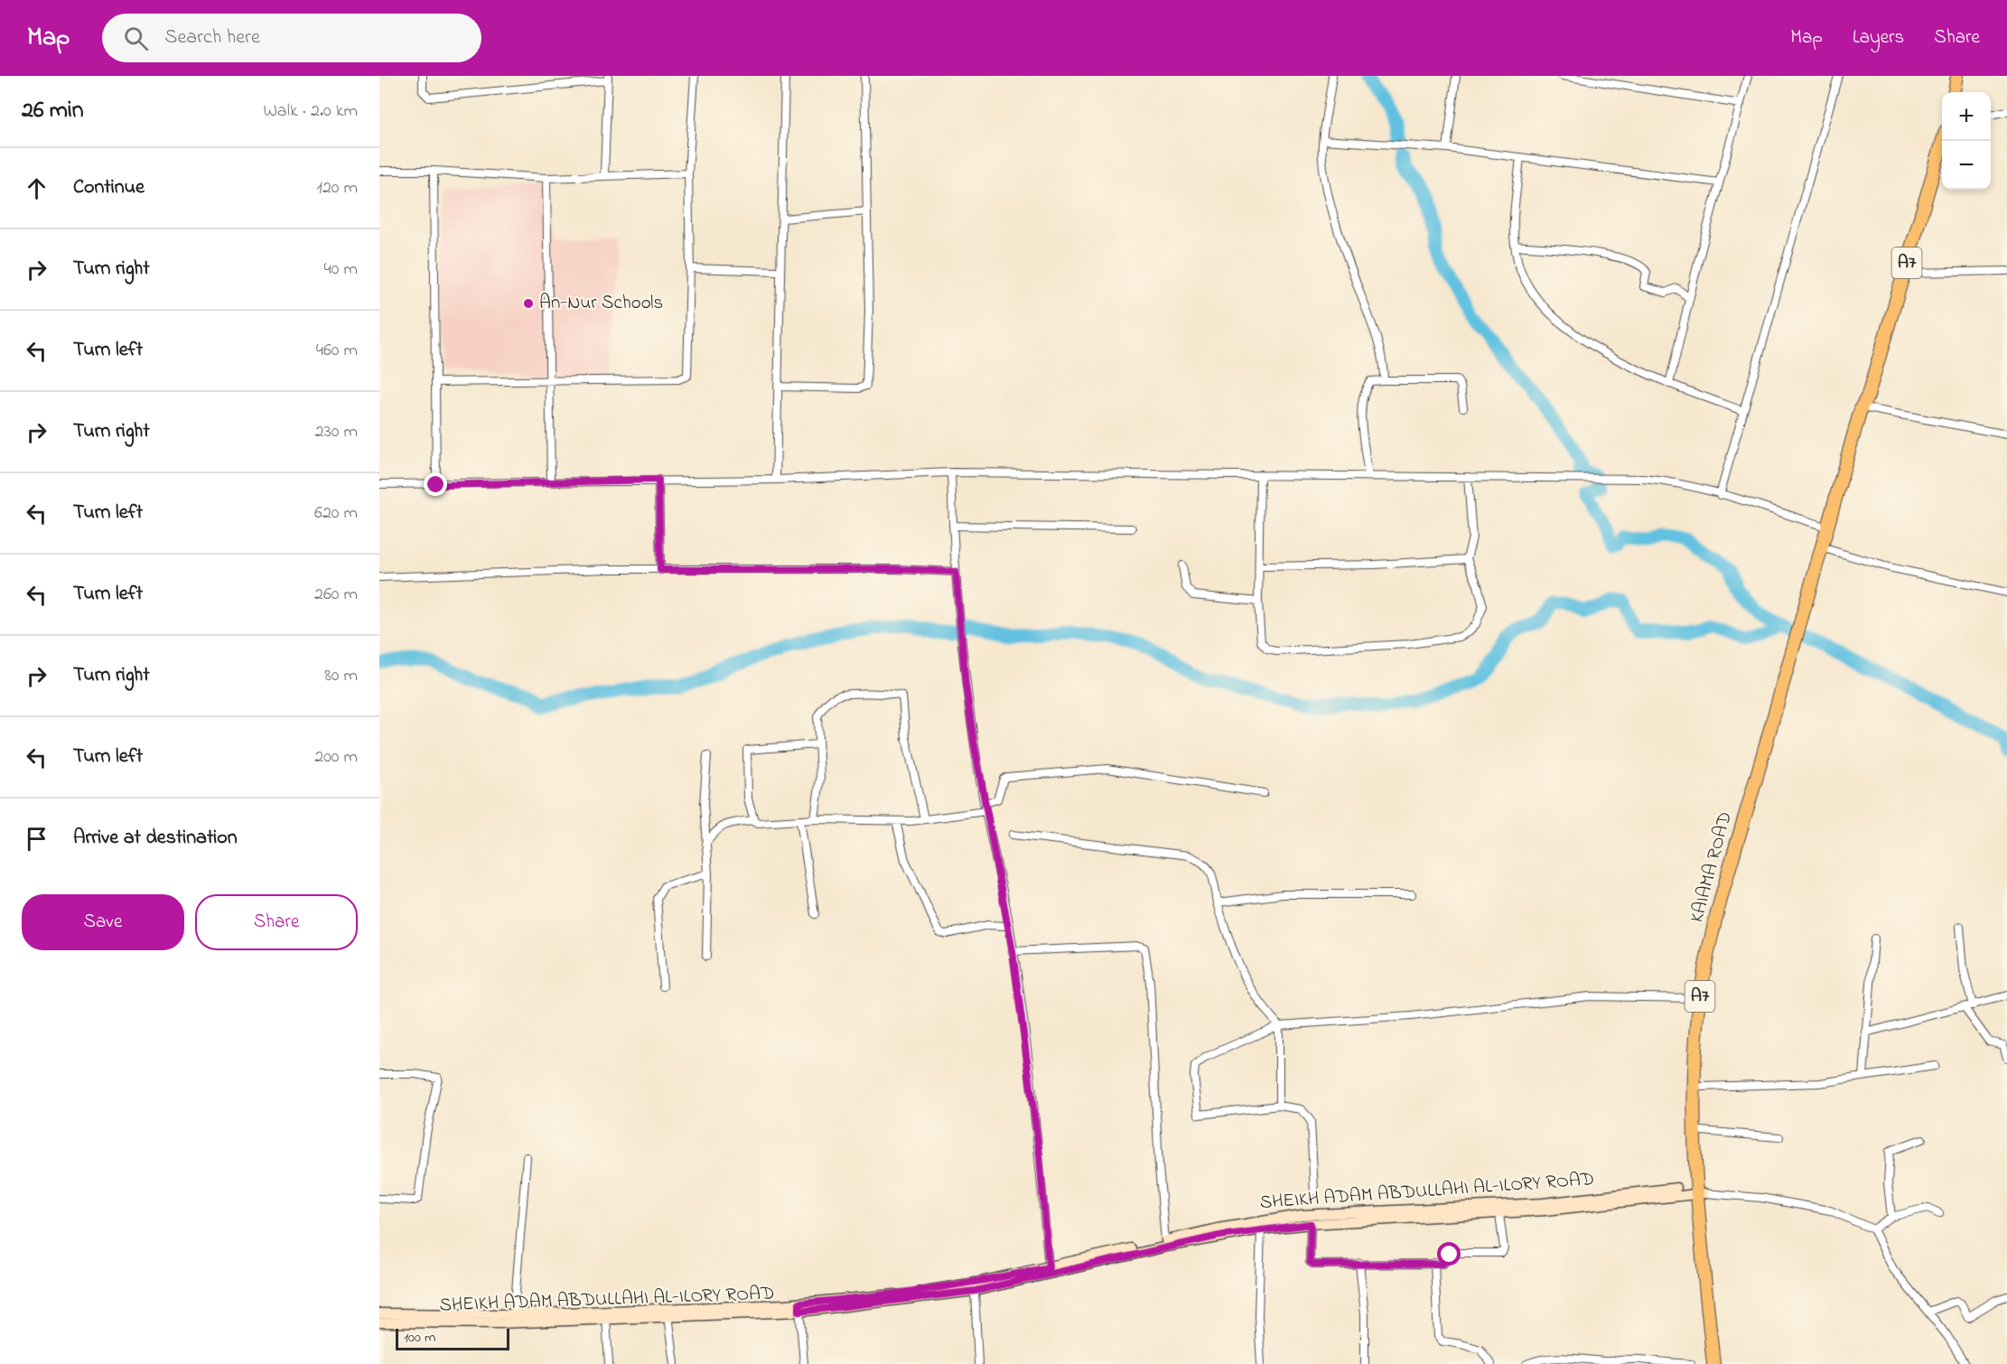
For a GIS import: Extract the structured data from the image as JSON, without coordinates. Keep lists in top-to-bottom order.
{
  "streets": {
    "highway": ["A7", "KAIAMA ROAD"],
    "street": ["SHEIKH ADAM ABDULLAHI AL-ILORY ROAD"]
  },
  "crossings": [
    ["KAIAMA ROAD", "SHEIKH ADAM ABDULLAHI AL-ILORY ROAD"]
  ],
  "places": ["An-Nur Schools"],
  "scale_bar": "100 m",
  "page": {
    "header": "Map",
    "search": "Search here",
    "nav": ["Map", "Layers", "Share"],
    "heading": ["26 min", "Walk · 2.0 km"],
    "map_buttons": ["+", "−"],
    "list": [
      ["Continue", "120 m"],
      ["Turn right", "40 m"],
      ["Turn left", "460 m"],
      ["Turn right", "230 m"],
      ["Turn left", "620 m"],
      ["Turn left", "260 m"],
      ["Turn right", "80 m"],
      ["Turn left", "200 m"],
      "Arrive at destination"
    ],
    "buttons": ["Save", "Share"],
    "scale": "100 m"
  }
}
